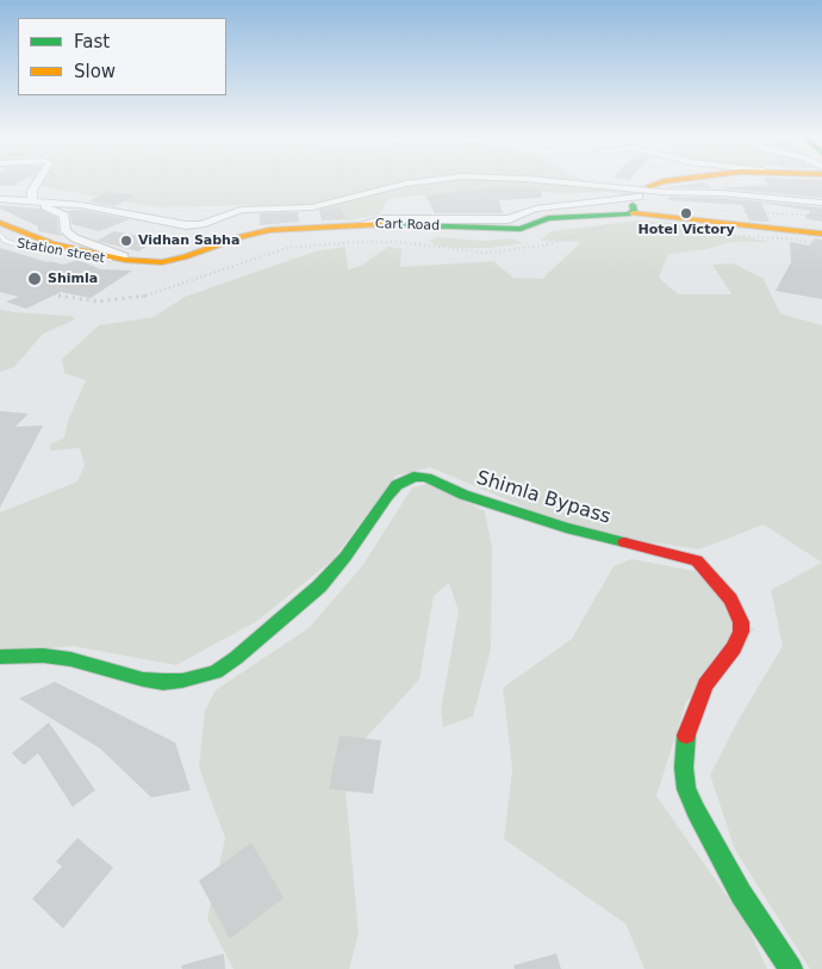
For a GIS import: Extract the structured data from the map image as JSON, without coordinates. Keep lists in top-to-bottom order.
{
  "streets": {
    "main road": ["Cart Road", "Shimla Bypass"],
    "lane": ["Station street"]
  },
  "crossings": [
    ["Cart Road", "Station street"]
  ],
  "places": ["Hotel Victory", "Vidhan Sabha", "Shimla"],
  "legend": ["Fast", "Slow"]
}
